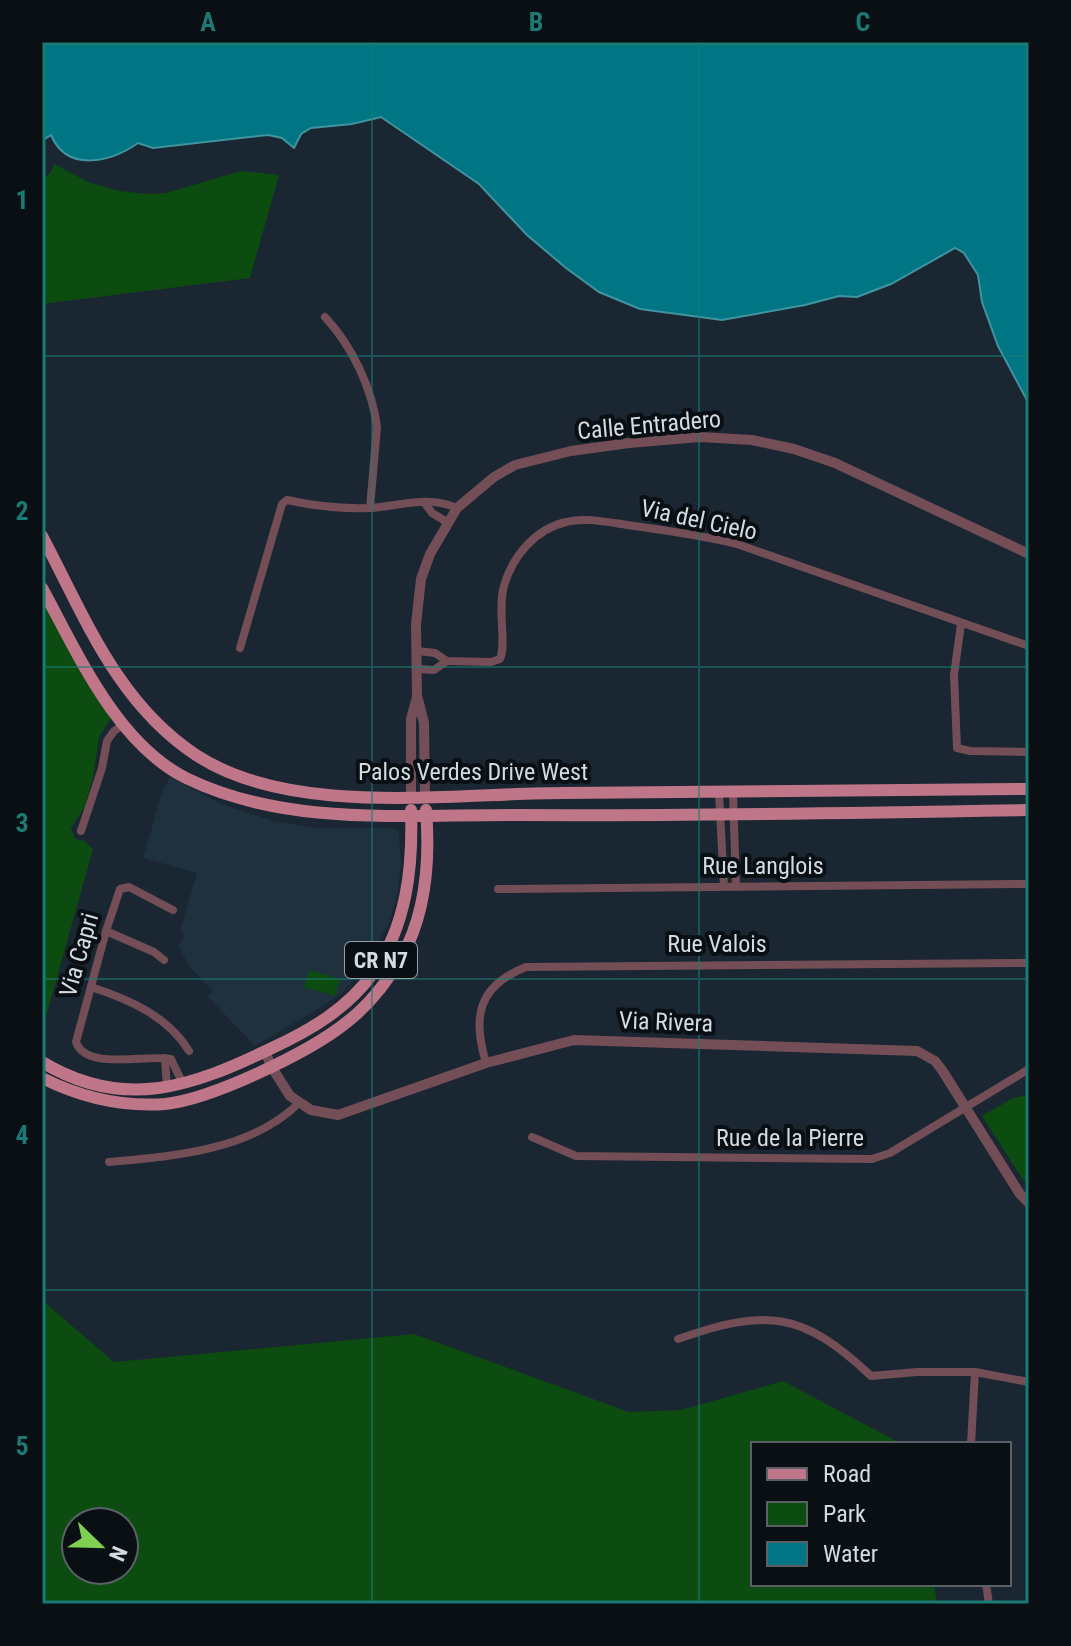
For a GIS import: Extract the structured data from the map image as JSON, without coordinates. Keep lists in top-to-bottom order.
{
  "streets": {
    "main road": ["Palos Verdes Drive West", "CR N7"],
    "street": [
      "Calle Entradero",
      "Via del Cielo",
      "Rue Langlois",
      "Rue Valois",
      "Via Capri",
      "Via Rivera",
      "Rue de la Pierre"
    ]
  },
  "crossings": [
    ["Calle Entradero", "Via del Cielo"],
    ["Palos Verdes Drive West", "CR N7"],
    ["Rue Valois", "Via Rivera"],
    ["Via Rivera", "Rue de la Pierre"]
  ],
  "legend": ["Road", "Park", "Water"],
  "north": "bottom right",
  "grid": {
    "columns": ["A", "B", "C"],
    "rows": [
      "1",
      "2",
      "3",
      "4",
      "5"
    ]
  }
}
